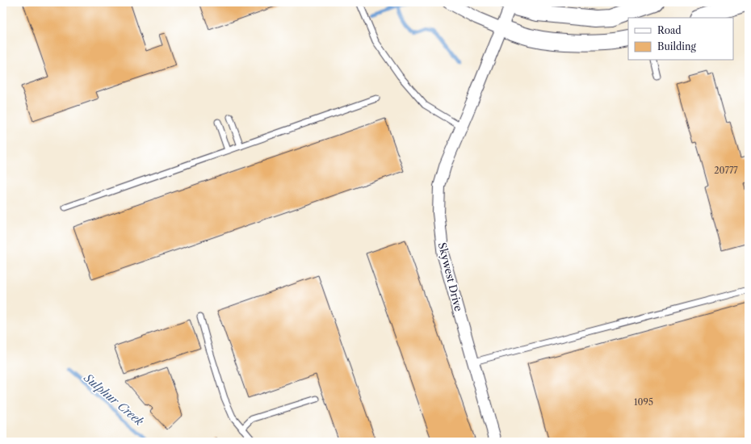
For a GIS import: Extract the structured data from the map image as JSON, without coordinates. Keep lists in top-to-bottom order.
{
  "streets": {
    "street": ["Skywest Drive"]
  },
  "water": ["Sulphur Creek"],
  "house_numbers": ["20777", "1095"],
  "legend": ["Road", "Building"]
}
